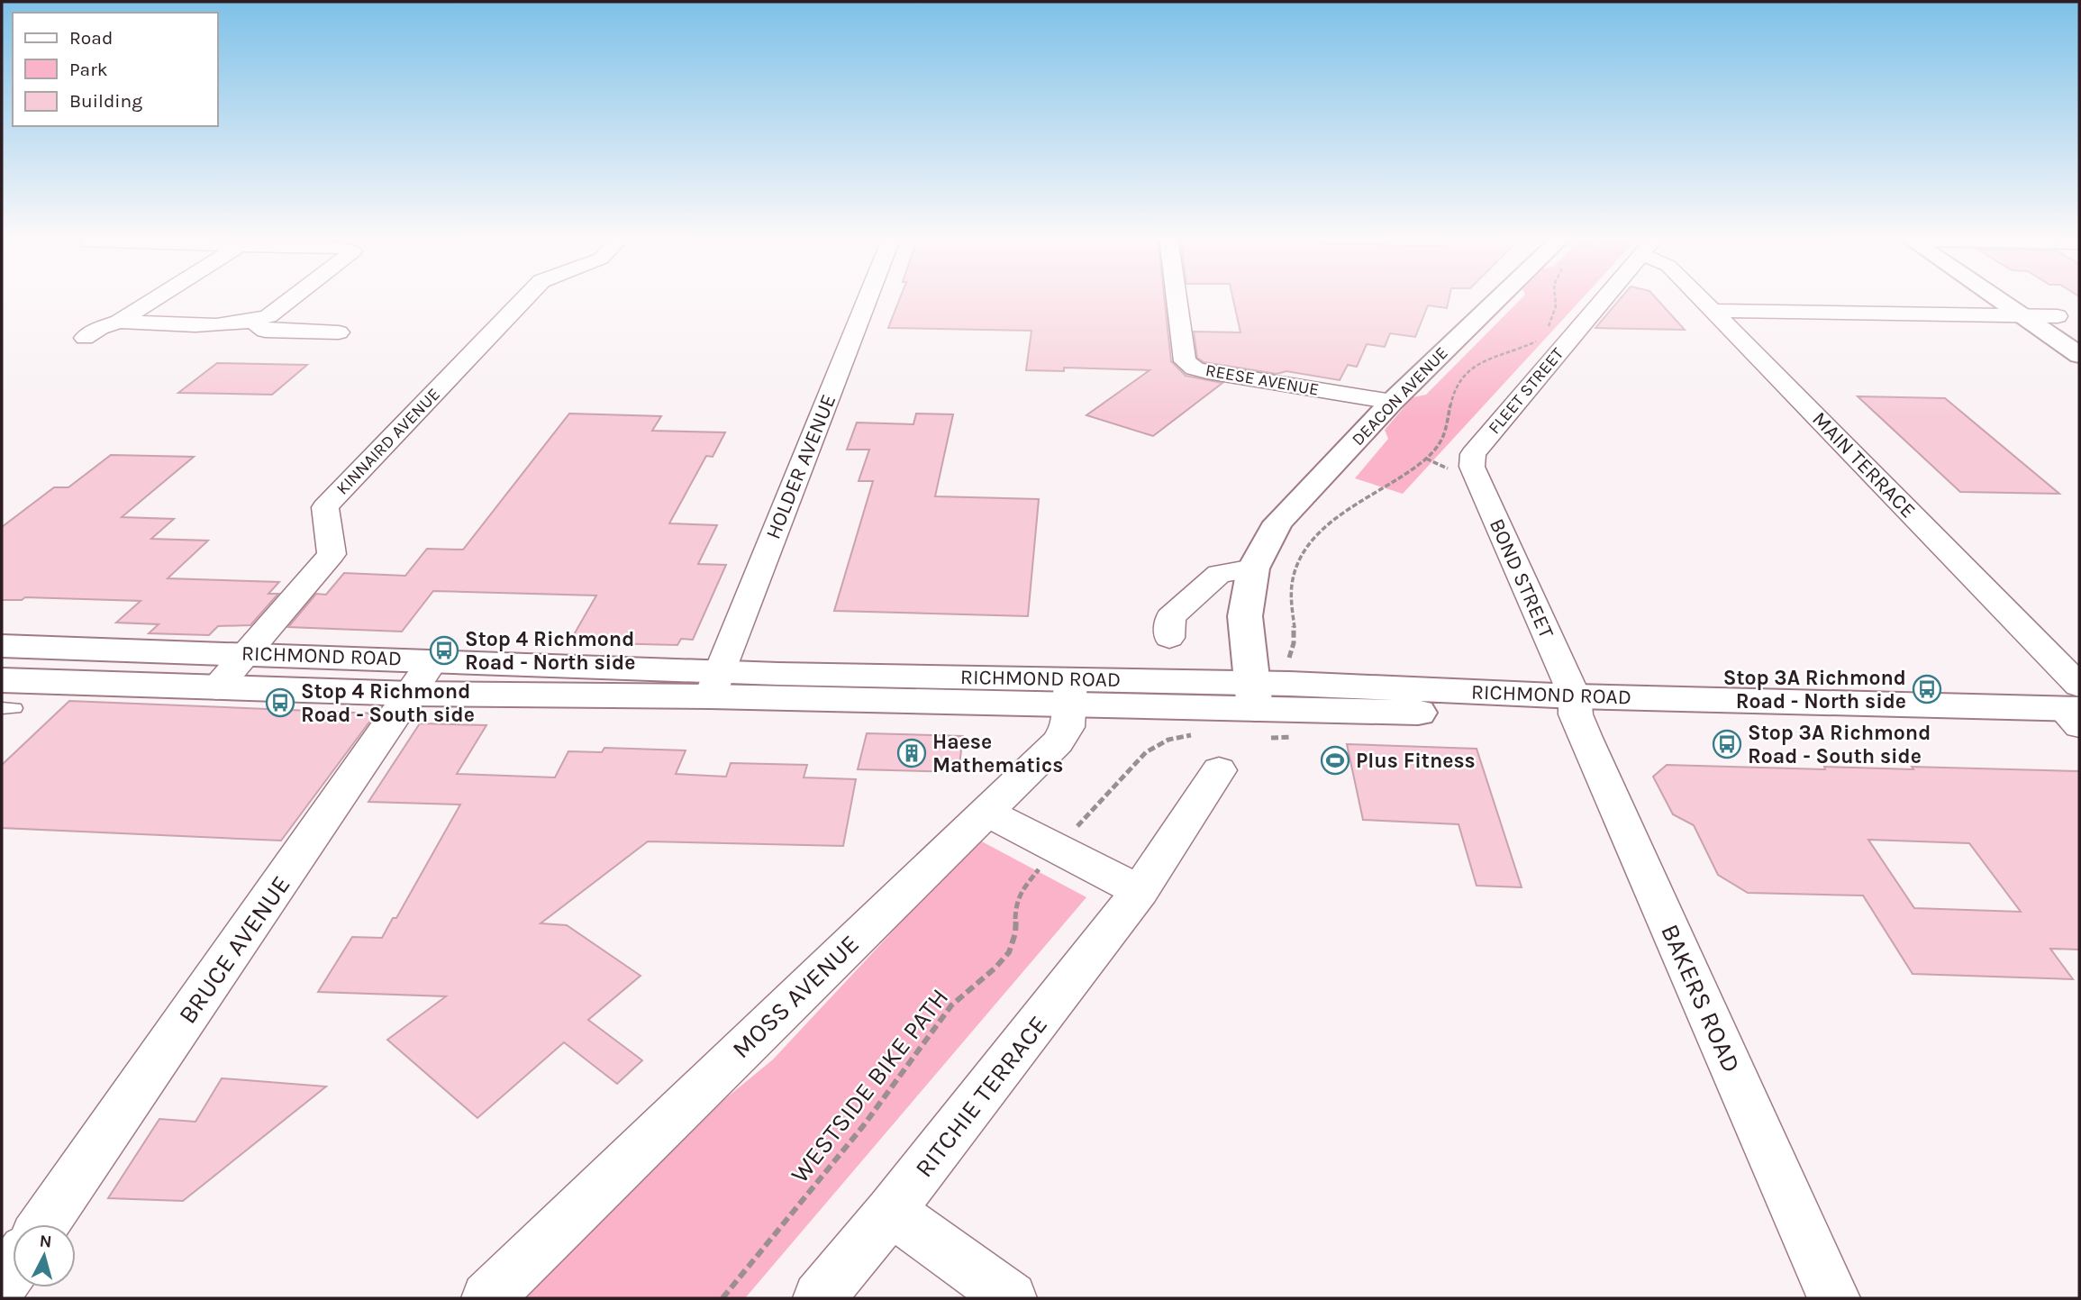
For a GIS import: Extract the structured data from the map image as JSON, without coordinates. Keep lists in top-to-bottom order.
{
  "streets": {
    "main road": ["DEACON AVENUE", "RICHMOND ROAD"],
    "street": [
      "REESE AVENUE",
      "FLEET STREET",
      "KINNAIRD AVENUE",
      "MAIN TERRACE",
      "HOLDER AVENUE",
      "BOND STREET",
      "BRUCE AVENUE",
      "MOSS AVENUE",
      "BAKERS ROAD",
      "RITCHIE TERRACE"
    ],
    "path": ["WESTSIDE BIKE PATH"]
  },
  "crossings": [
    ["REESE AVENUE", "DEACON AVENUE"],
    ["FLEET STREET", "BOND STREET"],
    ["DEACON AVENUE", "RICHMOND ROAD"],
    ["KINNAIRD AVENUE", "RICHMOND ROAD"],
    ["MAIN TERRACE", "RICHMOND ROAD"],
    ["HOLDER AVENUE", "RICHMOND ROAD"],
    ["BOND STREET", "RICHMOND ROAD"],
    ["BOND STREET", "BAKERS ROAD"],
    ["RICHMOND ROAD", "BRUCE AVENUE"],
    ["RICHMOND ROAD", "MOSS AVENUE"],
    ["RICHMOND ROAD", "BAKERS ROAD"]
  ],
  "places": {
    "bus stop": [
      "Stop 4 Richmond Road - North side",
      "Stop 3A Richmond Road - North side",
      "Stop 4 Richmond Road - South side",
      "Stop 3A Richmond Road - South side"
    ],
    "building": ["Haese Mathematics"],
    "sports": ["Plus Fitness"]
  },
  "legend": ["Road", "Park", "Building"],
  "north": "top"
}
